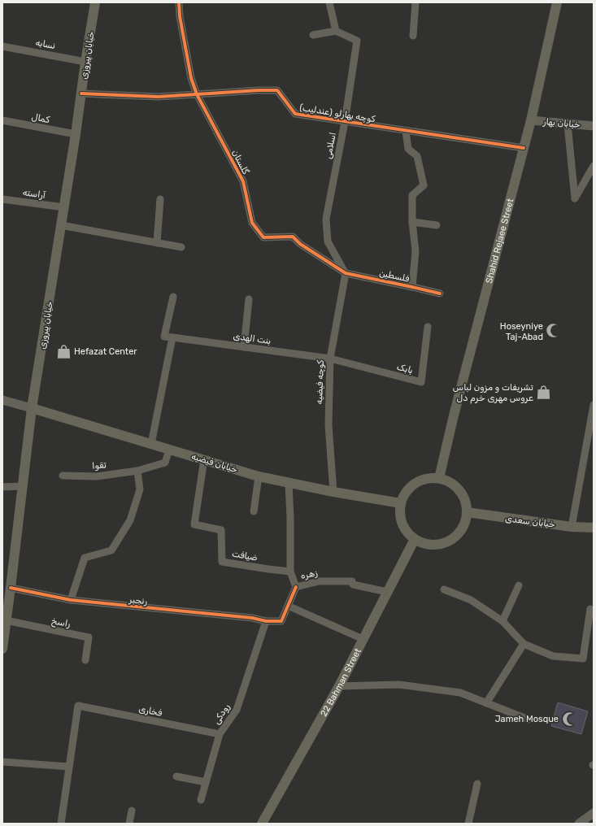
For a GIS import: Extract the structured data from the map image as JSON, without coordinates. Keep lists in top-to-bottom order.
{
  "streets": {
    "main road": [
      "خیابان پیروزی",
      "Shahid Rejaee Street",
      "خیابان فیضیه",
      "خیابان سعدی",
      "22 Bahman Street"
    ],
    "street": [
      "نسابه",
      "کوچه بهارلو (عندلیب)",
      "کمال",
      "خیابان بهار",
      "اسلامی",
      "گلستان",
      "آراسته",
      "فلسطین",
      "بنت الهدی",
      "بابک",
      "کوچه فیضیه",
      "تقوا",
      "ضیافت",
      "زهره",
      "رنجبر",
      "راسخ",
      "فخاری",
      "رودکی"
    ]
  },
  "crossings": [
    ["نسابه", "خیابان پیروزی"],
    ["خیابان پیروزی", "کوچه بهارلو (عندلیب)"],
    ["خیابان پیروزی", "کمال"],
    ["خیابان پیروزی", "آراسته"],
    ["خیابان پیروزی", "خیابان فیضیه"],
    ["خیابان پیروزی", "رنجبر"],
    ["خیابان پیروزی", "راسخ"],
    ["کوچه بهارلو (عندلیب)", "اسلامی"],
    ["کوچه بهارلو (عندلیب)", "گلستان"],
    ["کوچه بهارلو (عندلیب)", "Shahid Rejaee Street"],
    ["خیابان بهار", "Shahid Rejaee Street"],
    ["اسلامی", "گلستان"],
    ["اسلامی", "فلسطین"],
    ["اسلامی", "کوچه فیضیه"],
    ["گلستان", "فلسطین"],
    ["گلستان", "کوچه فیضیه"],
    ["Shahid Rejaee Street", "خیابان فیضیه"],
    ["Shahid Rejaee Street", "خیابان سعدی"],
    ["Shahid Rejaee Street", "22 Bahman Street"],
    ["فلسطین", "کوچه فیضیه"],
    ["بنت الهدی", "بابک"],
    ["بنت الهدی", "کوچه فیضیه"],
    ["بابک", "کوچه فیضیه"],
    ["کوچه فیضیه", "خیابان فیضیه"],
    ["خیابان فیضیه", "تقوا"],
    ["خیابان فیضیه", "خیابان سعدی"],
    ["خیابان فیضیه", "ضیافت"],
    ["خیابان فیضیه", "زهره"],
    ["خیابان فیضیه", "22 Bahman Street"],
    ["خیابان سعدی", "22 Bahman Street"],
    ["ضیافت", "زهره"],
    ["زهره", "22 Bahman Street"],
    ["رنجبر", "رودکی"],
    ["فخاری", "رودکی"]
  ],
  "places": {
    "mosque": ["Hoseyniye Taj-Abad", "Jameh Mosque"],
    "shop": ["Hefazat Center", "تشریفات و مزون لباس عروس مهری خرم دل"]
  }
}
